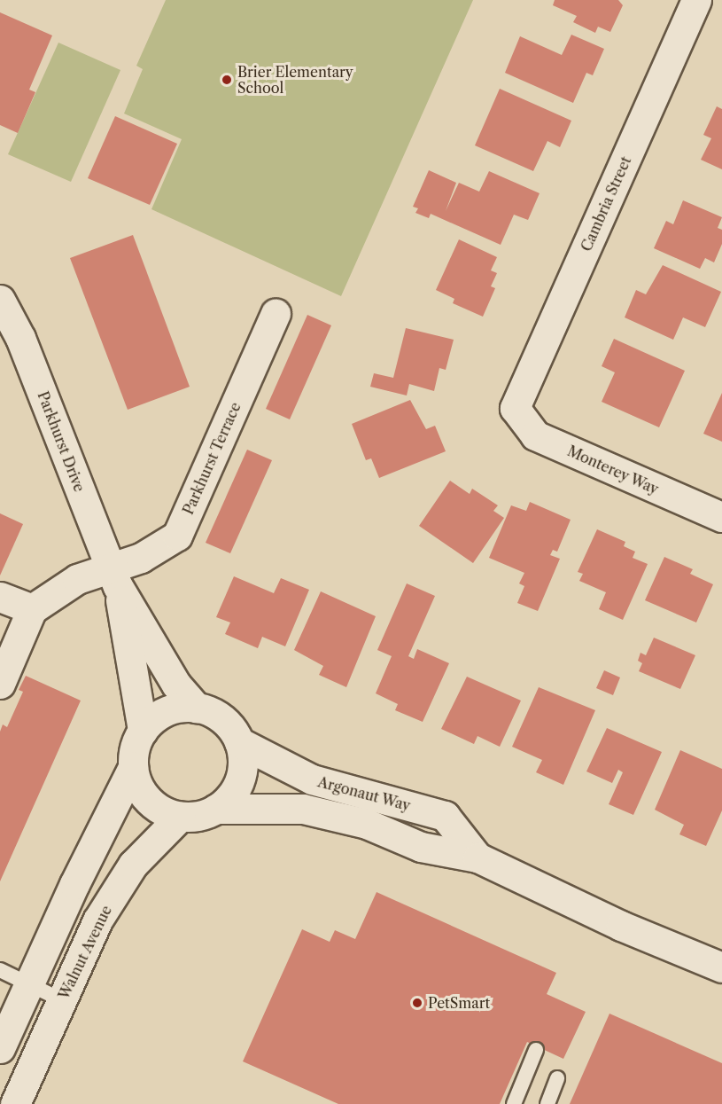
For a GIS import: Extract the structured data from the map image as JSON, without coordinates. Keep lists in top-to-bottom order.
{
  "streets": {
    "street": [
      "Cambria Street",
      "Parkhurst Drive",
      "Parkhurst Terrace",
      "Monterey Way",
      "Argonaut Way",
      "Walnut Avenue"
    ]
  },
  "crossings": [
    ["Cambria Street", "Monterey Way"],
    ["Parkhurst Drive", "Parkhurst Terrace"],
    ["Parkhurst Drive", "Argonaut Way"],
    ["Parkhurst Drive", "Walnut Avenue"],
    ["Argonaut Way", "Walnut Avenue"]
  ],
  "places": ["Brier Elementary School", "PetSmart"]
}
